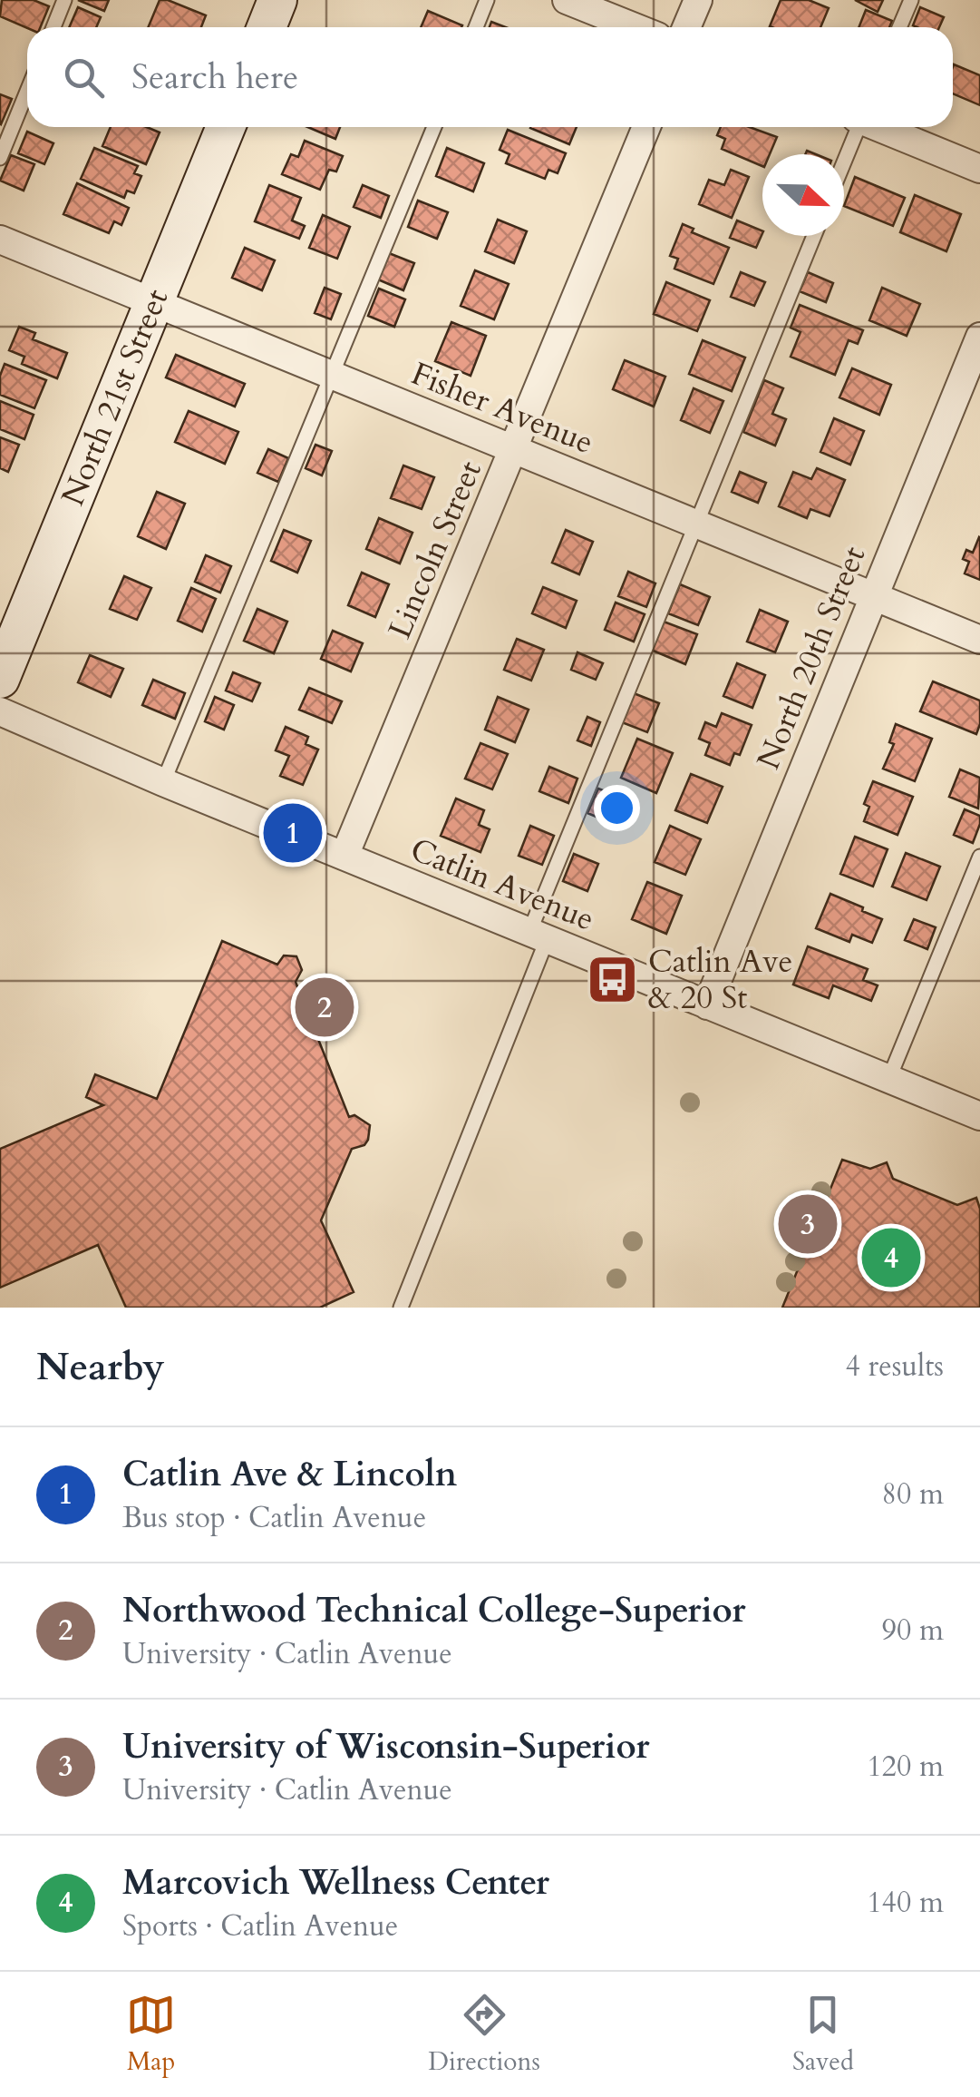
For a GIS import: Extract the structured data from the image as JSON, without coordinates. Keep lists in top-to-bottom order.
{
  "streets": {
    "street": [
      "North 21st Street",
      "Fisher Avenue",
      "Lincoln Street",
      "North 20th Street",
      "Catlin Avenue"
    ]
  },
  "crossings": [
    ["North 21st Street", "Fisher Avenue"],
    ["Fisher Avenue", "Lincoln Street"],
    ["Fisher Avenue", "North 20th Street"],
    ["Lincoln Street", "Catlin Avenue"],
    ["North 20th Street", "Catlin Avenue"]
  ],
  "places": {
    "bus stop": ["Catlin Ave & 20 St"]
  },
  "north": "right",
  "page": {
    "search": "Search here",
    "pins": [
      "1",
      "2",
      "3",
      "4"
    ],
    "heading": ["Nearby", "4 results"],
    "list": [
      {
        "mark": "1",
        "name": "Catlin Ave & Lincoln",
        "note": "Bus stop · Catlin Avenue",
        "value": "80 m"
      },
      {
        "mark": "2",
        "name": "Northwood Technical College-Superior",
        "note": "University · Catlin Avenue",
        "value": "90 m"
      },
      {
        "mark": "3",
        "name": "University of Wisconsin-Superior",
        "note": "University · Catlin Avenue",
        "value": "120 m"
      },
      {
        "mark": "4",
        "name": "Marcovich Wellness Center",
        "note": "Sports · Catlin Avenue",
        "value": "140 m"
      }
    ],
    "nav": ["Map", "Directions", "Saved"]
  }
}
